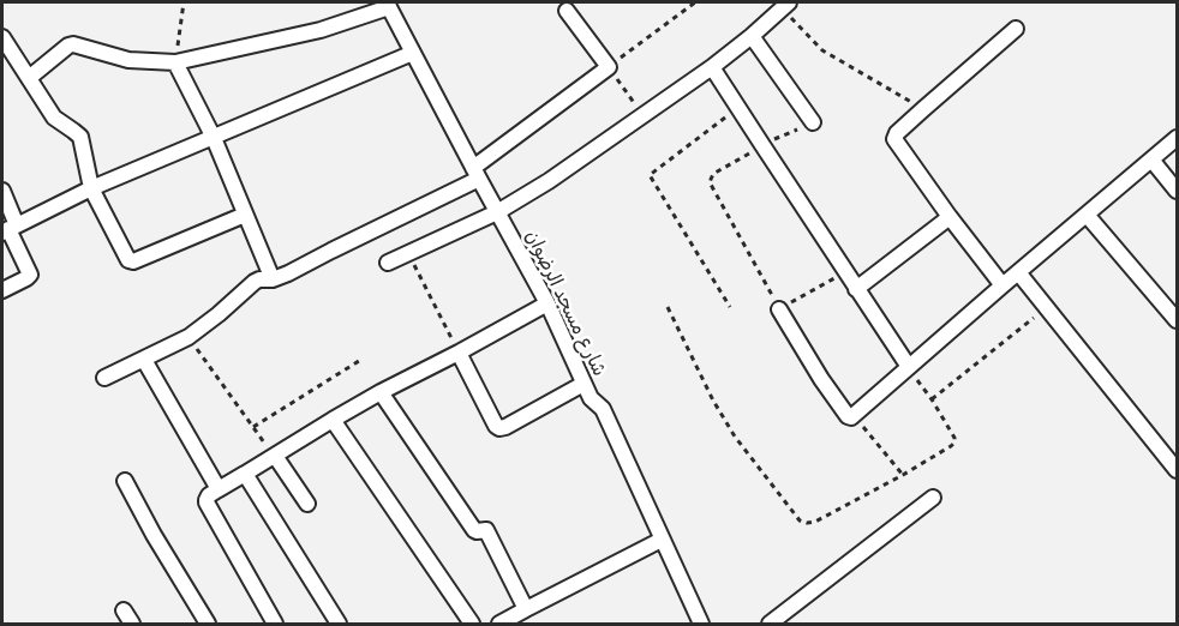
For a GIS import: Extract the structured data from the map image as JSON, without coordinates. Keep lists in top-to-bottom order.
{
  "streets": {
    "street": ["شارع مسجد الرضوان"]
  }
}
